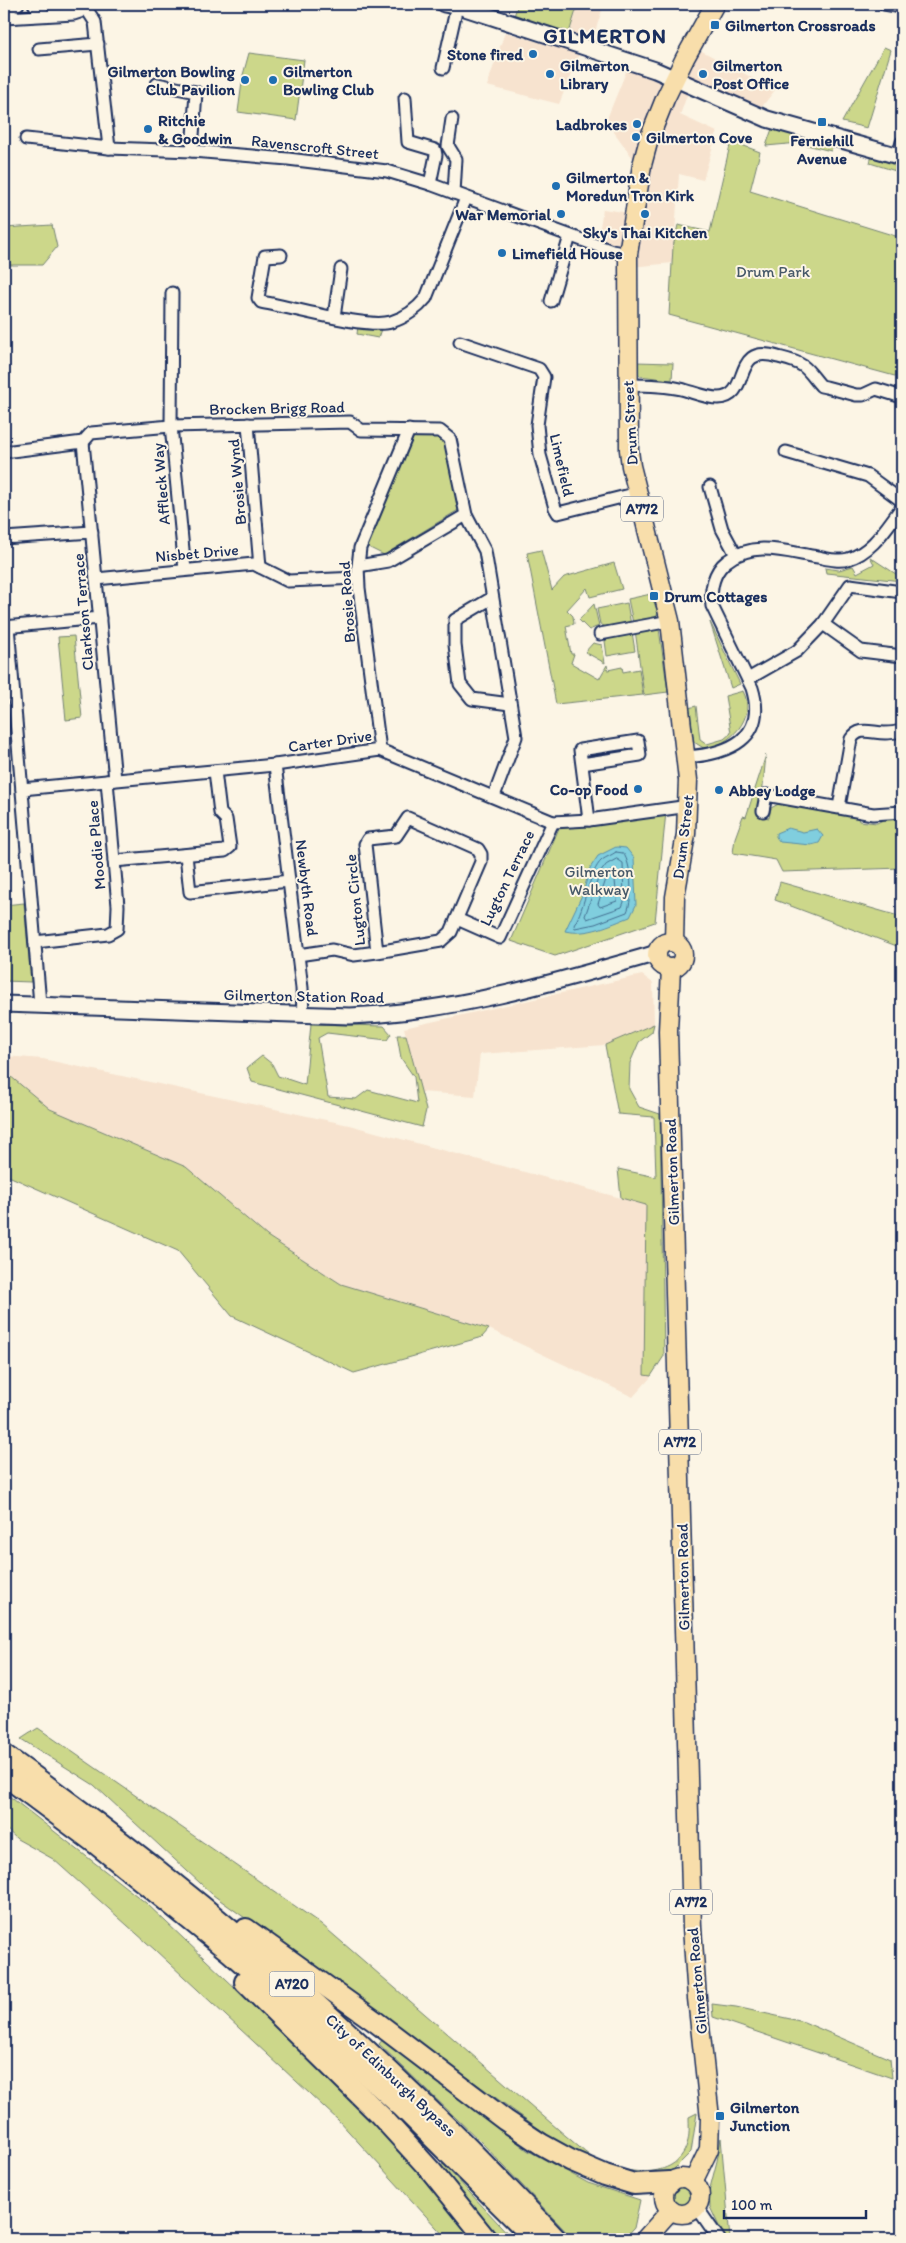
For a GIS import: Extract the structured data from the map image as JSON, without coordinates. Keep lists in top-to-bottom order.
{
  "streets": {
    "highway": ["A720", "City of Edinburgh Bypass"],
    "main road": ["Drum Street", "A772", "Gilmerton Road"],
    "street": [
      "Ravenscroft Street",
      "Brocken Brigg Road",
      "Limefield",
      "Brosie Wynd",
      "Affleck Way",
      "Nisbet Drive",
      "Brosie Road",
      "Clarkson Terrace",
      "Carter Drive",
      "Moodie Place",
      "Lugton Terrace",
      "Newbyth Road",
      "Lugton Circle",
      "Gilmerton Station Road"
    ]
  },
  "crossings": [
    ["Ravenscroft Street", "Drum Street"],
    ["Brocken Brigg Road", "Brosie Wynd"],
    ["Brocken Brigg Road", "Affleck Way"],
    ["Brocken Brigg Road", "Nisbet Drive"],
    ["Brocken Brigg Road", "Brosie Road"],
    ["Brocken Brigg Road", "Clarkson Terrace"],
    ["Brocken Brigg Road", "Carter Drive"],
    ["Drum Street", "Limefield"],
    ["Drum Street", "A772"],
    ["Drum Street", "Carter Drive"],
    ["Drum Street", "Gilmerton Station Road"],
    ["Drum Street", "Gilmerton Road"],
    ["Brosie Wynd", "Nisbet Drive"],
    ["Affleck Way", "Nisbet Drive"],
    ["A772", "Gilmerton Station Road"],
    ["A772", "Gilmerton Road"],
    ["Nisbet Drive", "Brosie Road"],
    ["Nisbet Drive", "Clarkson Terrace"],
    ["Brosie Road", "Carter Drive"],
    ["Clarkson Terrace", "Carter Drive"],
    ["Clarkson Terrace", "Moodie Place"],
    ["Carter Drive", "Moodie Place"],
    ["Carter Drive", "Lugton Terrace"],
    ["Carter Drive", "Newbyth Road"],
    ["Lugton Terrace", "Lugton Circle"],
    ["Newbyth Road", "Lugton Circle"],
    ["Newbyth Road", "Gilmerton Station Road"],
    ["Gilmerton Station Road", "Gilmerton Road"]
  ],
  "districts": ["GILMERTON"],
  "parks": ["Drum Park", "Gilmerton Walkway"],
  "places": {
    "transit": [
      "Gilmerton Crossroads",
      "Ferniehill Avenue",
      "Drum Cottages",
      "Gilmerton Junction"
    ],
    "other": [
      "Stone fired",
      "Gilmerton Library",
      "Gilmerton Post Office",
      "Gilmerton Bowling Club Pavilion",
      "Gilmerton Bowling Club",
      "Ladbrokes",
      "Ritchie & Goodwin",
      "Gilmerton Cove",
      "Gilmerton & Moredun Tron Kirk",
      "War Memorial",
      "Sky's Thai Kitchen",
      "Limefield House",
      "Co-op Food",
      "Abbey Lodge"
    ]
  },
  "scale_bar": "100 m"
}
